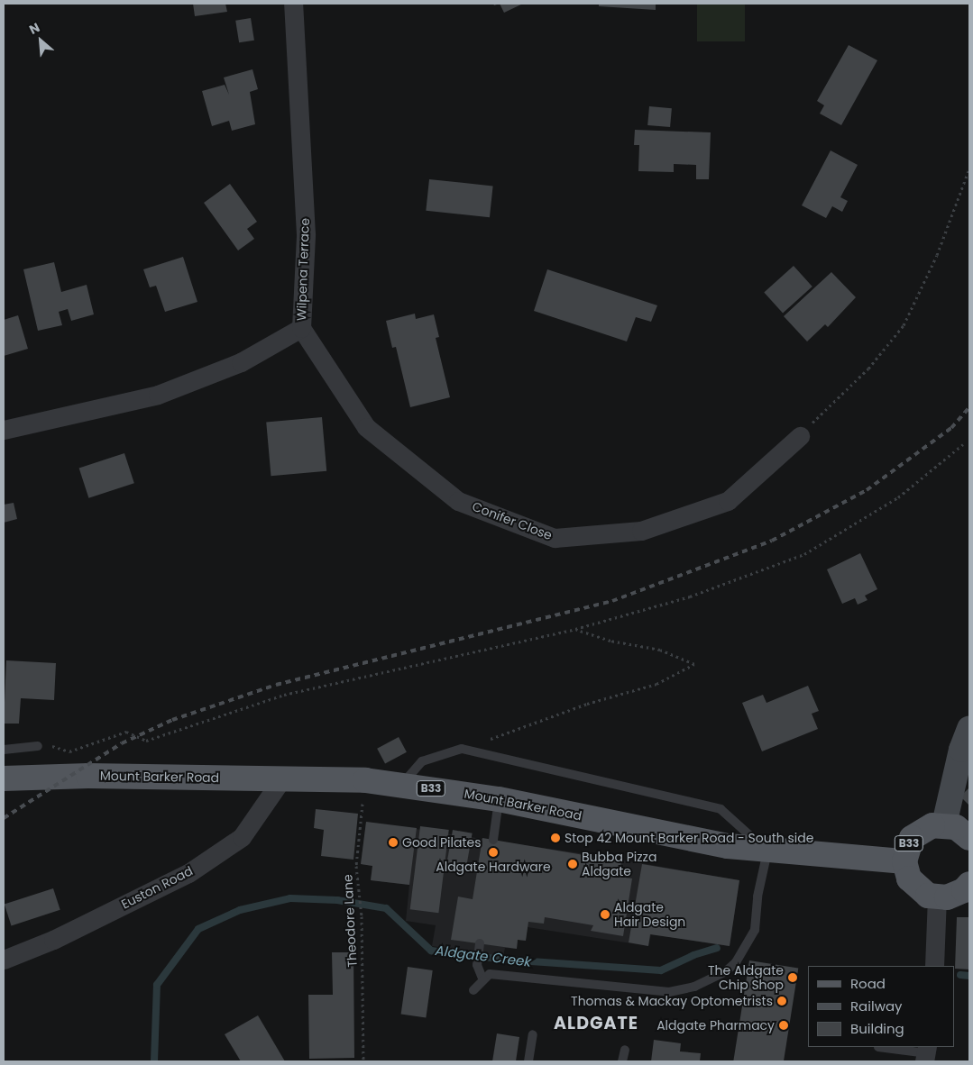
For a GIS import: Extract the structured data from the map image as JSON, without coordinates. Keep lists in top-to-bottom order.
{
  "streets": {
    "main road": ["Mount Barker Road", "B33"],
    "street": ["Wilpena Terrace", "Conifer Close", "Euston Road"],
    "path": ["Theodore Lane"]
  },
  "crossings": [
    ["Wilpena Terrace", "Conifer Close"],
    ["Mount Barker Road", "B33"],
    ["Mount Barker Road", "Euston Road"],
    ["Mount Barker Road", "Theodore Lane"]
  ],
  "districts": ["ALDGATE"],
  "water": ["Aldgate Creek"],
  "places": [
    "Stop 42 Mount Barker Road - South side",
    "Good Pilates",
    "Aldgate Hardware",
    "Bubba Pizza Aldgate",
    "Aldgate Hair Design",
    "The Aldgate Chip Shop",
    "Thomas & Mackay Optometrists",
    "Aldgate Pharmacy"
  ],
  "legend": ["Road", "Railway", "Building"],
  "north": "top left"
}
